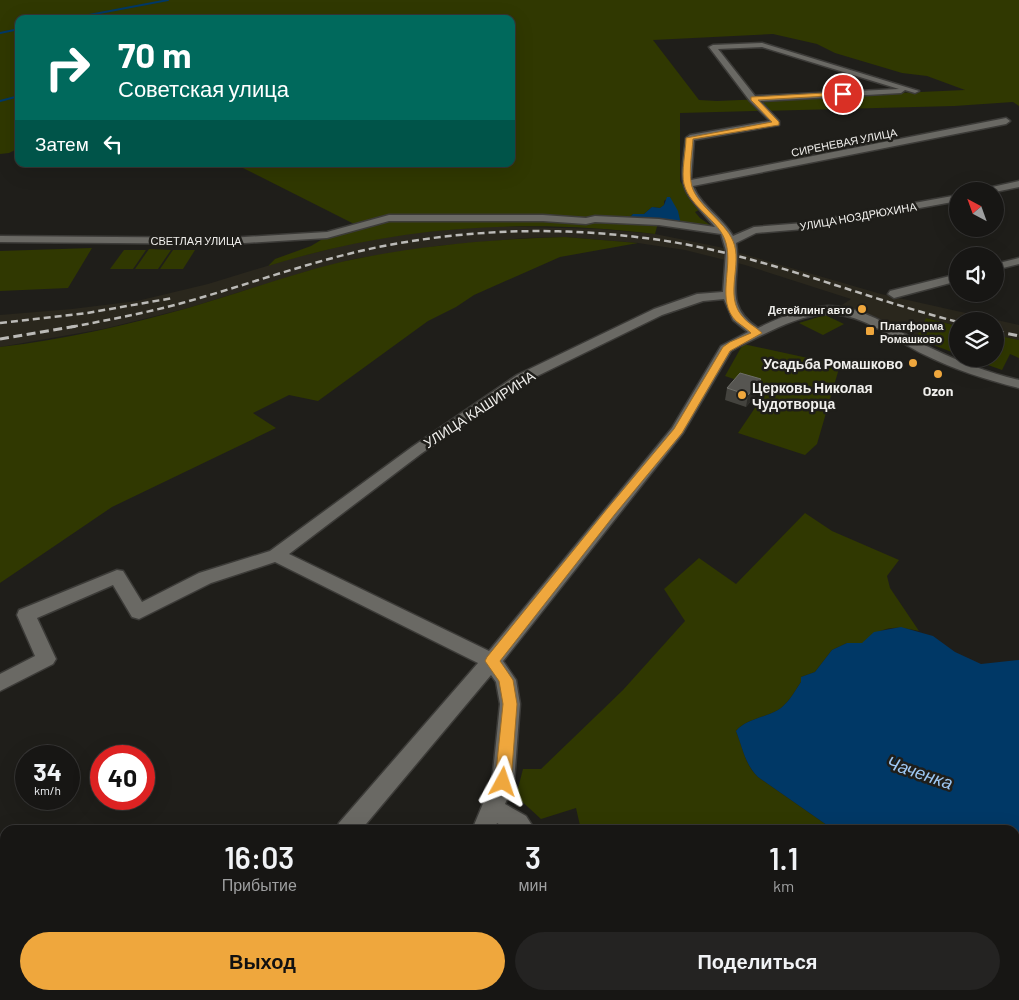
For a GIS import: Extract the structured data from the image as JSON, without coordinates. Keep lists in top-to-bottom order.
{
  "streets": {
    "street": [
      "СИРЕНЕВАЯ УЛИЦА",
      "УЛИЦА НОЗДРЮХИНА",
      "СВЕТЛАЯ УЛИЦА",
      "УЛИЦА КАШИРИНА"
    ]
  },
  "water": ["Чаченка"],
  "places": {
    "other": [
      "Детейлинг авто",
      "Усадьба Ромашково",
      "Ozon",
      "Церковь Николая Чудотворца"
    ],
    "transit": ["Платформа Ромашково"]
  },
  "north": "top left",
  "page": {
    "turn": ["70 m", "Советская улица"],
    "then": "Затем",
    "speed": "34 km/h",
    "limit": "40",
    "eta": [
      "16:03",
      "Прибытие",
      "3",
      "мин",
      "1.1",
      "km"
    ],
    "buttons": ["Выход", "Поделиться"]
  }
}
